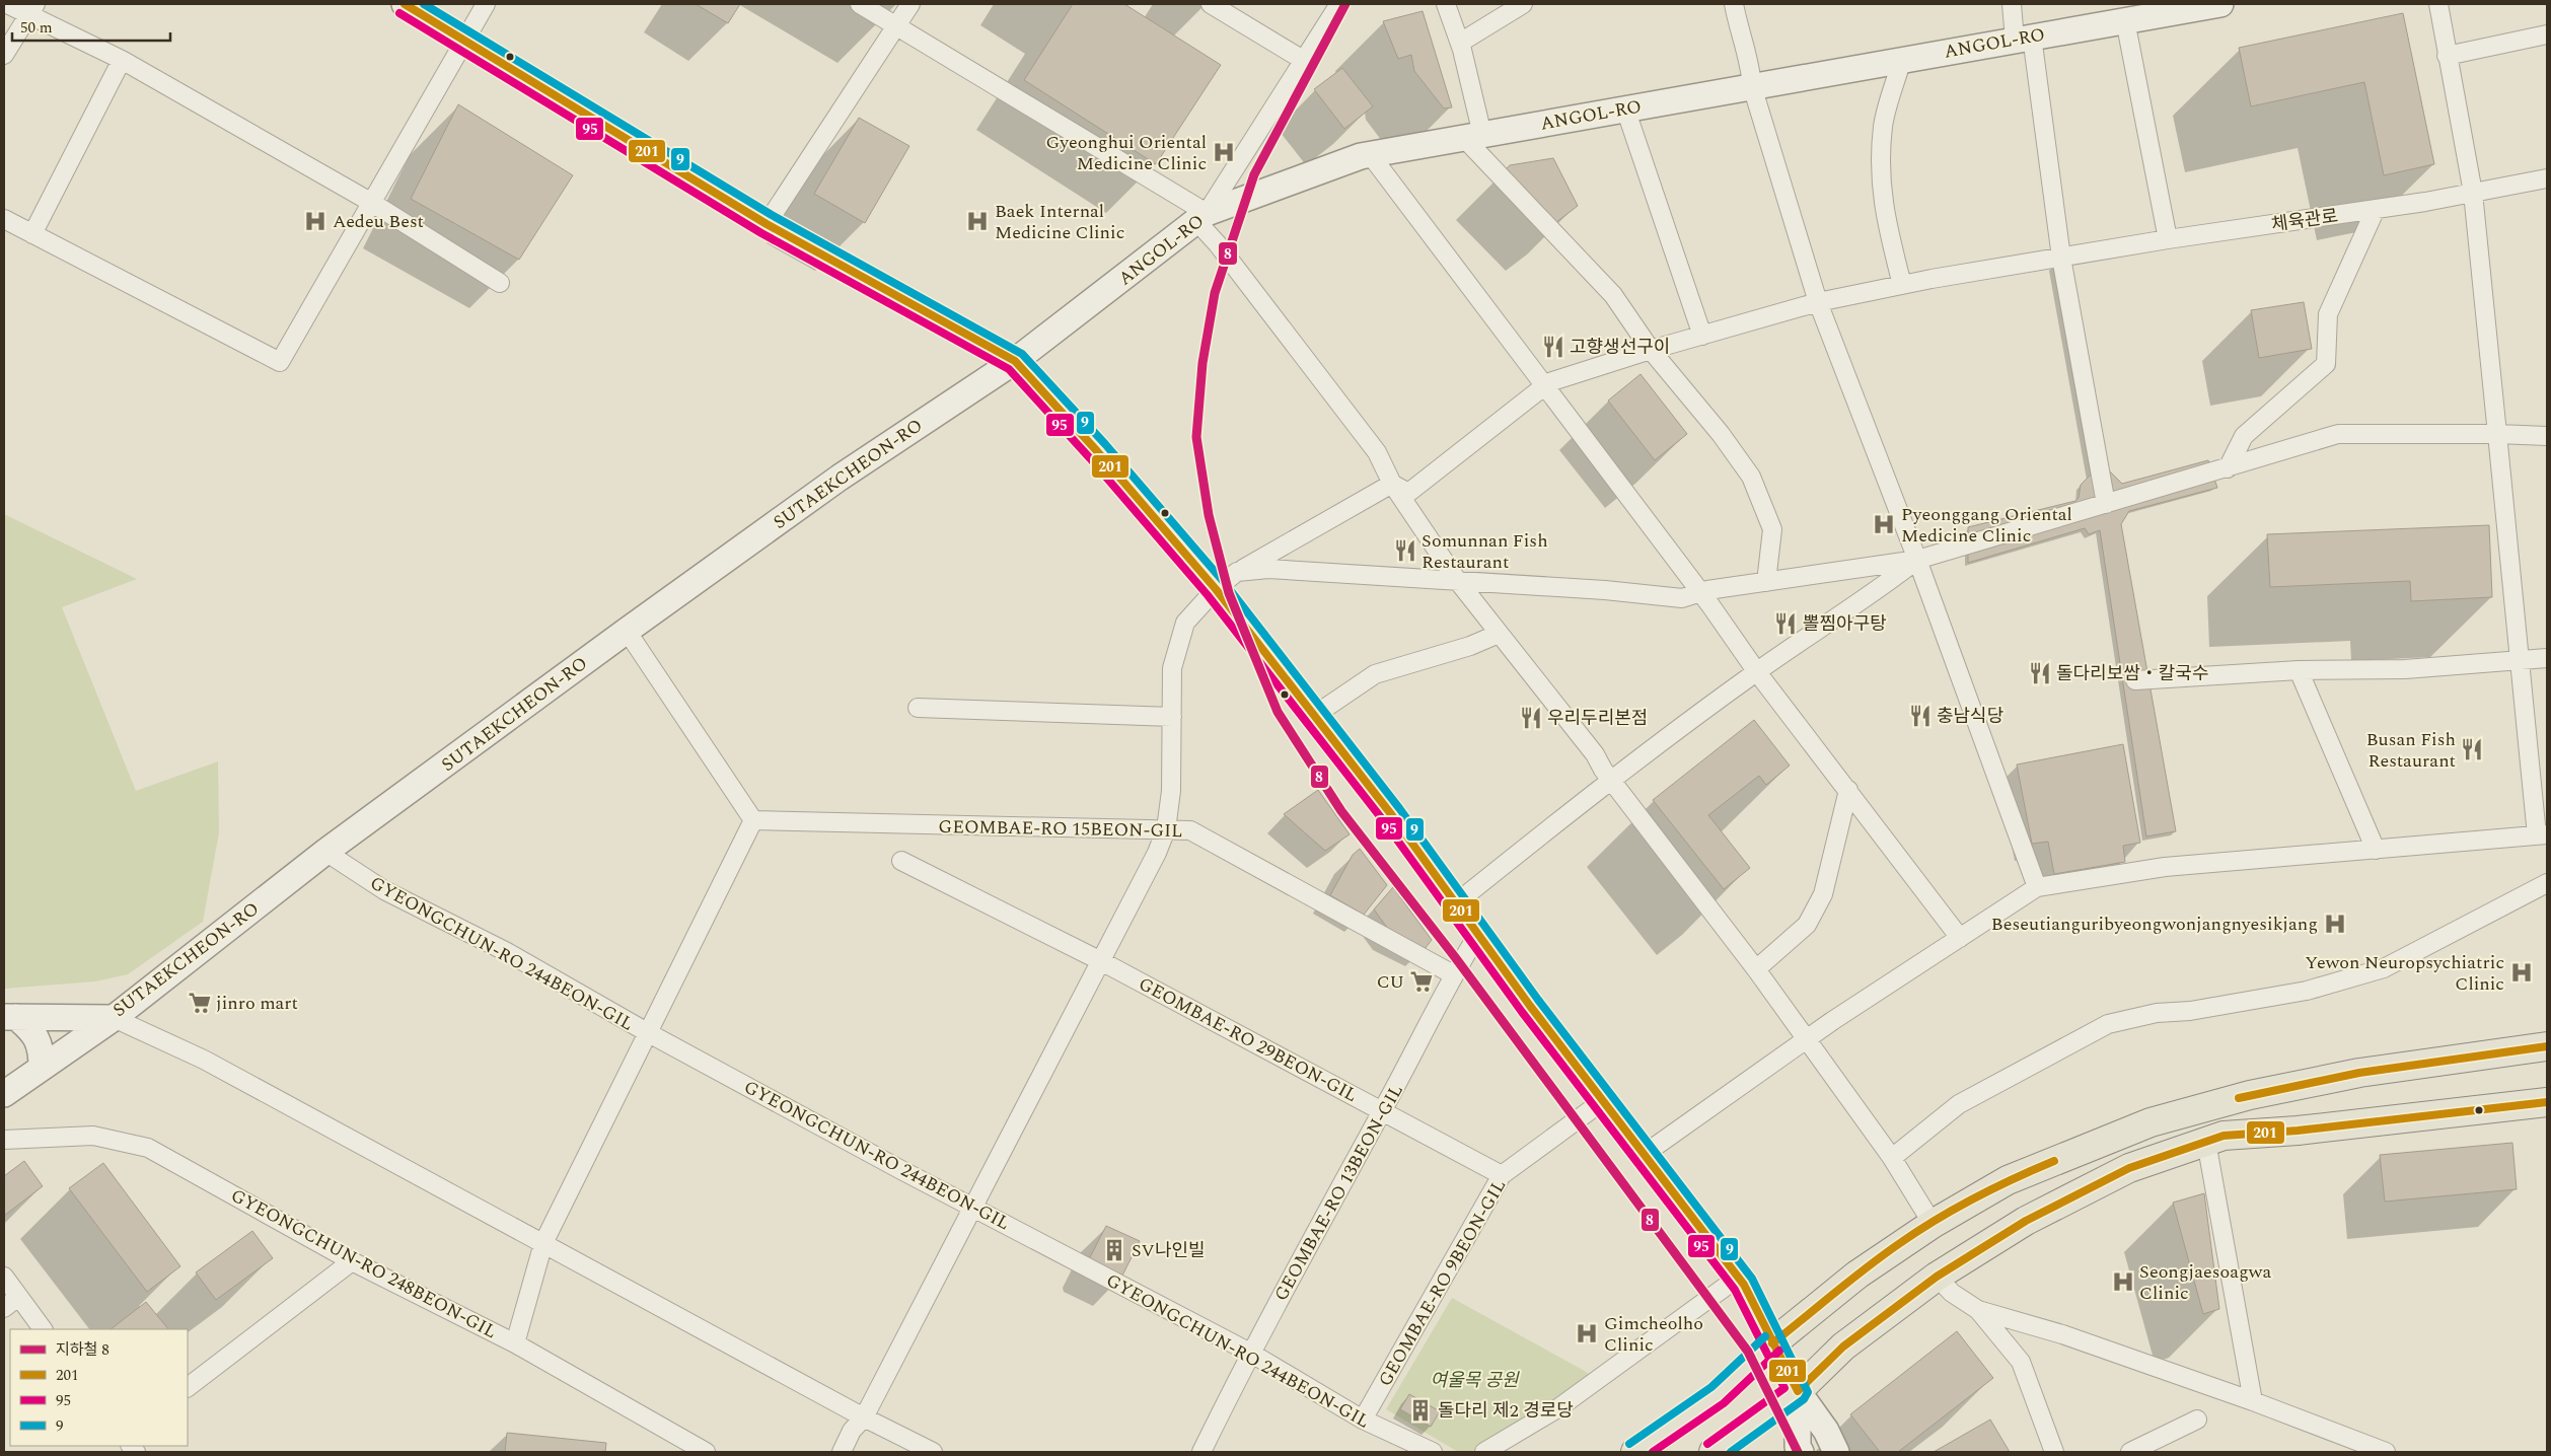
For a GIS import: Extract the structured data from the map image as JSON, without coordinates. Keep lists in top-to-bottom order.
{
  "streets": {
    "street": [
      "ANGOL-RO",
      "체육관로",
      "SUTAEKCHEON-RO",
      "GEOMBAE-RO 15BEON-GIL",
      "GYEONGCHUN-RO 244BEON-GIL",
      "GEOMBAE-RO 29BEON-GIL",
      "GEOMBAE-RO 13BEON-GIL",
      "GYEONGCHUN-RO 248BEON-GIL",
      "GEOMBAE-RO 9BEON-GIL"
    ]
  },
  "crossings": [
    ["ANGOL-RO", "SUTAEKCHEON-RO"],
    ["SUTAEKCHEON-RO", "GYEONGCHUN-RO 244BEON-GIL"],
    ["GEOMBAE-RO 15BEON-GIL", "GEOMBAE-RO 13BEON-GIL"],
    ["GYEONGCHUN-RO 244BEON-GIL", "GEOMBAE-RO 13BEON-GIL"],
    ["GYEONGCHUN-RO 244BEON-GIL", "GEOMBAE-RO 9BEON-GIL"],
    ["GEOMBAE-RO 29BEON-GIL", "GEOMBAE-RO 13BEON-GIL"],
    ["GEOMBAE-RO 29BEON-GIL", "GEOMBAE-RO 9BEON-GIL"]
  ],
  "parks": ["여울목 공원"],
  "places": {
    "hospital": [
      "Gyeonghui Oriental Medicine Clinic",
      "Aedeu Best",
      "Baek Internal Medicine Clinic",
      "Pyeonggang Oriental Medicine Clinic",
      "Beseutianguribyeongwonjangnyesikjang",
      "Yewon Neuropsychiatric Clinic",
      "Seongjaesoagwa Clinic",
      "Gimcheolho Clinic"
    ],
    "restaurant": [
      "고향생선구이",
      "Somunnan Fish Restaurant",
      "뽈찜아구탕",
      "돌다리보쌈・칼국수",
      "충남식당",
      "우리두리본점",
      "Busan Fish Restaurant"
    ],
    "supermarket": ["CU", "jinro mart"],
    "building": ["SV나인빌", "돌다리 제2 경로당"]
  },
  "lines": [
    "metro line 8",
    "transit line 201",
    "transit line 9",
    "transit line 95"
  ],
  "legend": [
    "지하철 8",
    "201",
    "95",
    "9"
  ],
  "scale_bar": "50 m"
}
